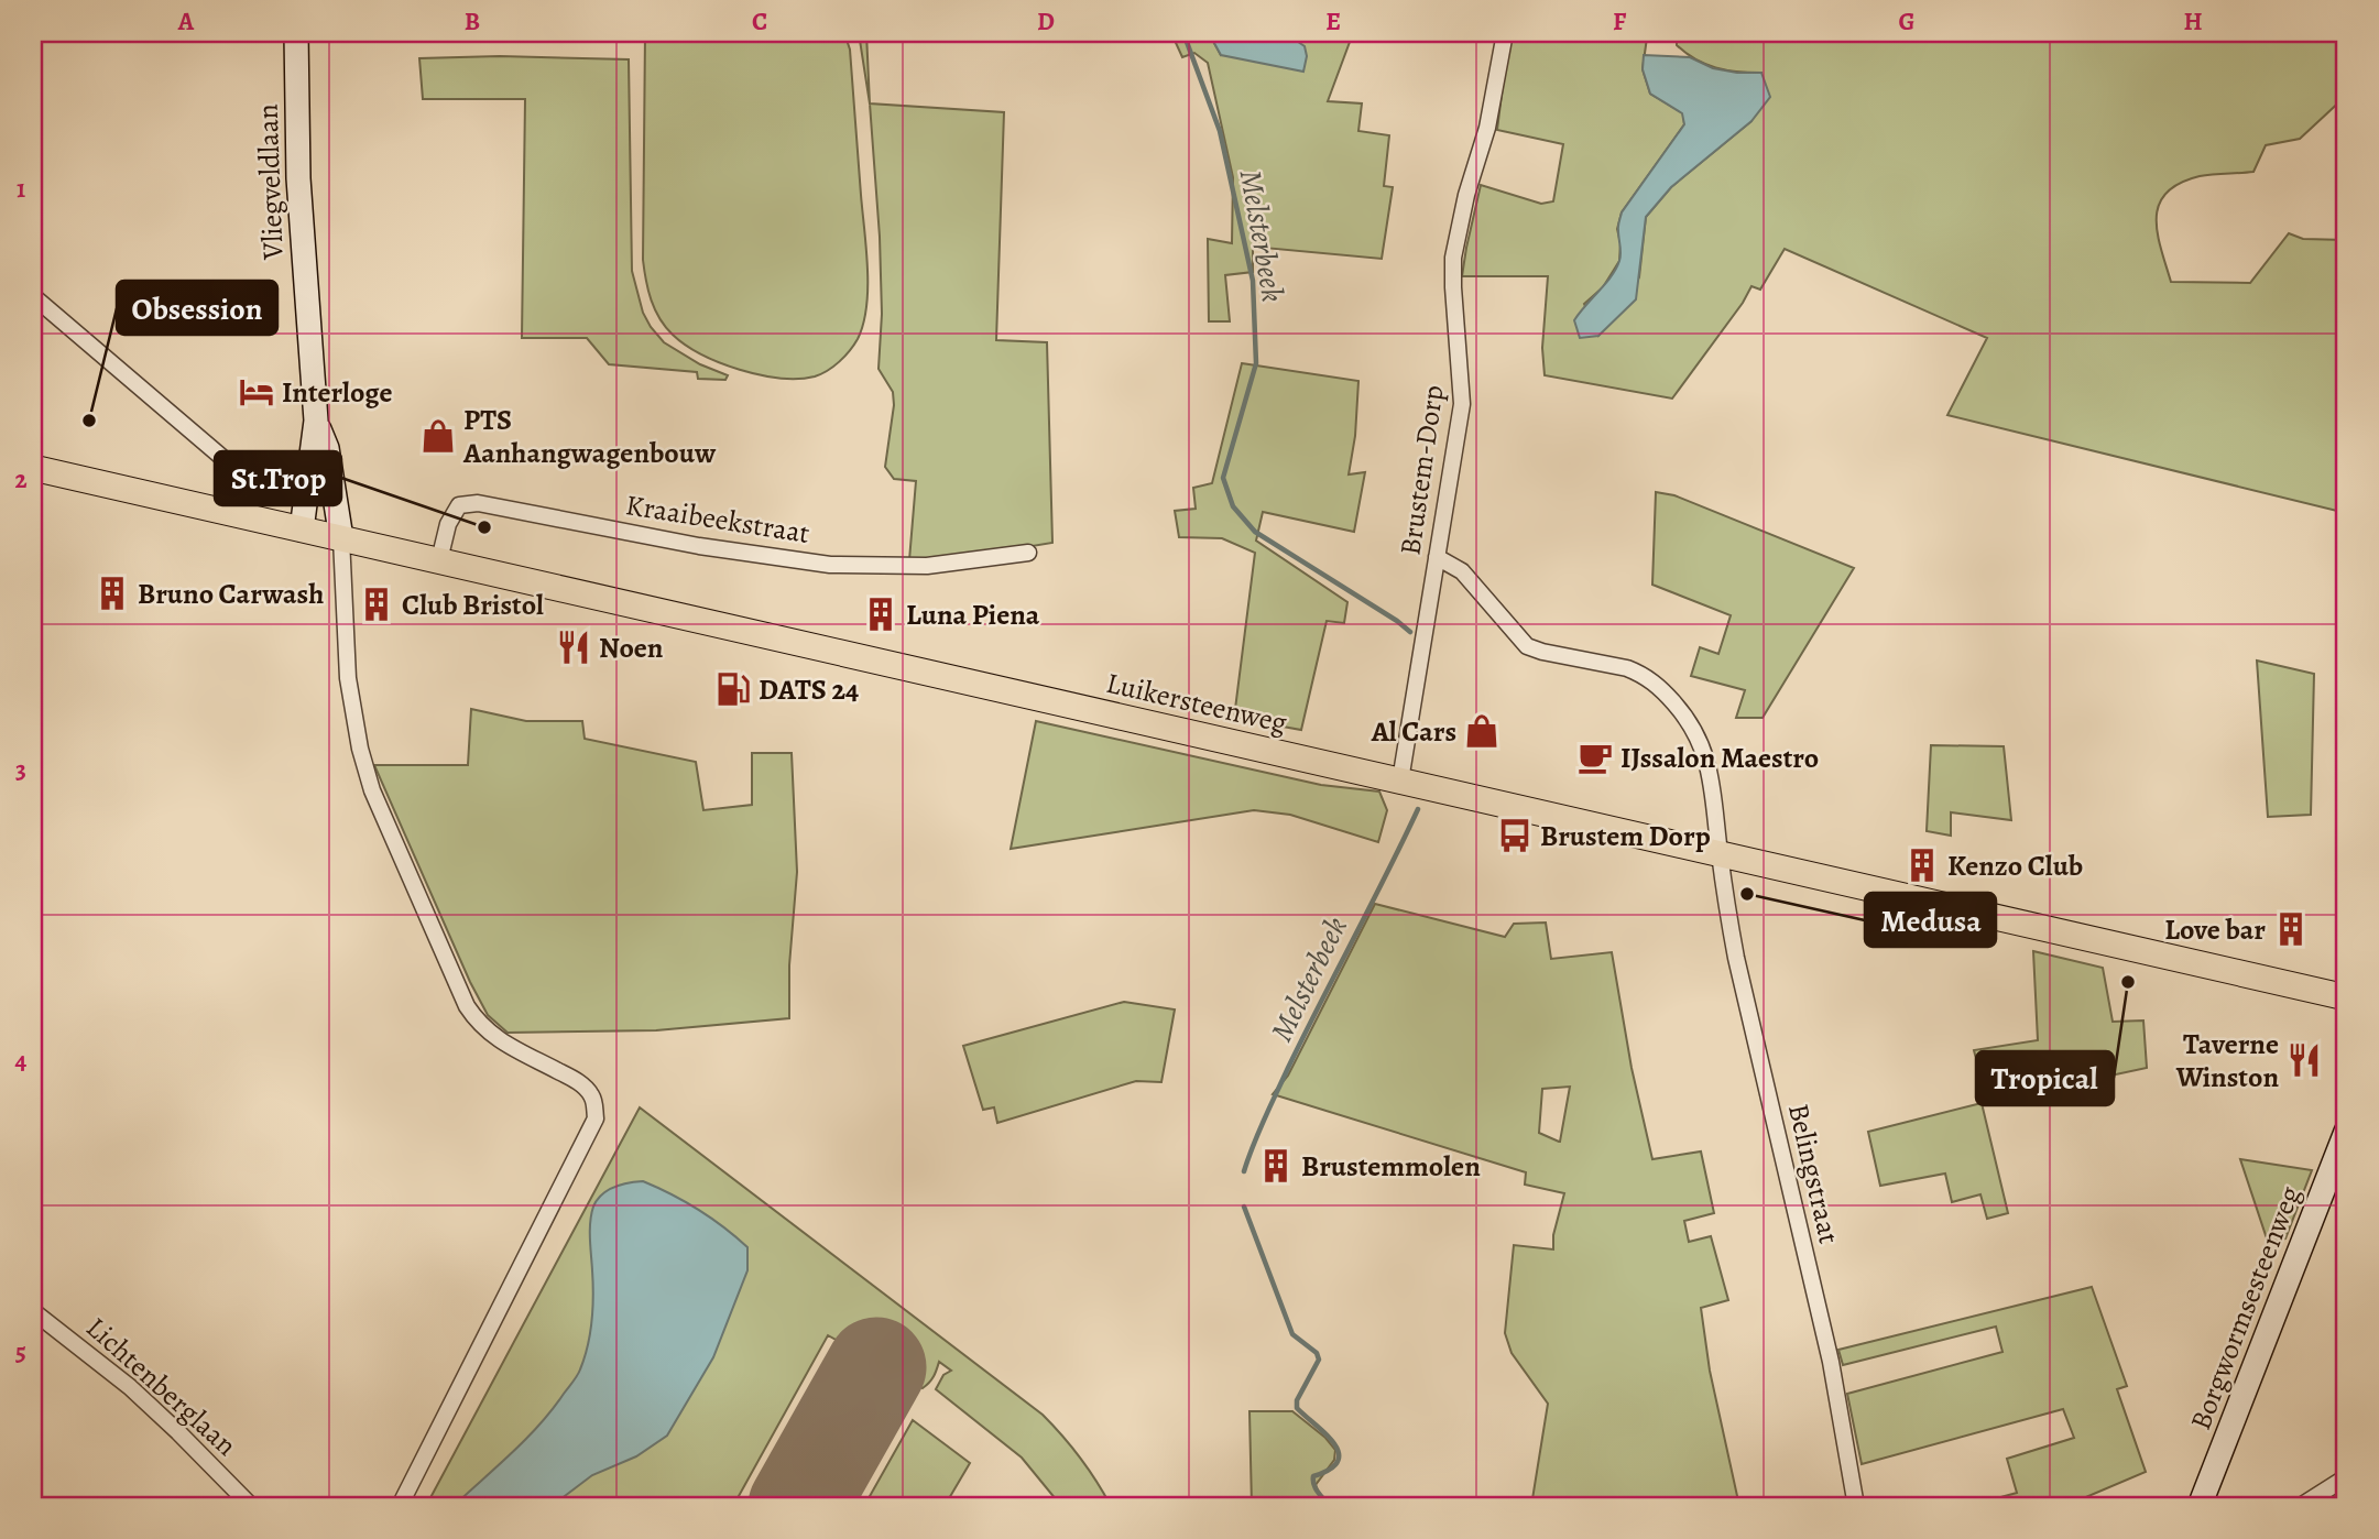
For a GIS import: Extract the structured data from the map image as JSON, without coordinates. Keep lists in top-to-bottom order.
{
  "streets": {
    "main road": ["Vliegveldlaan", "Luikersteenweg", "Borgwormsesteenweg"],
    "street": [
      "Brustem-Dorp",
      "Kraaibeekstraat",
      "Belingstraat",
      "Lichtenberglaan"
    ]
  },
  "crossings": [
    ["Vliegveldlaan", "Luikersteenweg"],
    ["Brustem-Dorp", "Luikersteenweg"],
    ["Brustem-Dorp", "Belingstraat"],
    ["Kraaibeekstraat", "Luikersteenweg"],
    ["Luikersteenweg", "Belingstraat"]
  ],
  "water": ["Melsterbeek"],
  "places": {
    "hotel": ["Interloge"],
    "other": [
      "Obsession",
      "St.Trop",
      "Medusa",
      "Tropical"
    ],
    "shop": ["PTS Aanhangwagenbouw", "Al Cars"],
    "building": [
      "Bruno Carwash",
      "Club Bristol",
      "Luna Piena",
      "Kenzo Club",
      "Love bar",
      "Brustemmolen"
    ],
    "restaurant": ["Noen", "Taverne Winston"],
    "fuel station": ["DATS 24"],
    "cafe": ["IJssalon Maestro"],
    "bus stop": ["Brustem Dorp"]
  },
  "grid": {
    "columns": [
      "A",
      "B",
      "C",
      "D",
      "E",
      "F",
      "G",
      "H"
    ],
    "rows": [
      "1",
      "2",
      "3",
      "4",
      "5"
    ]
  }
}
